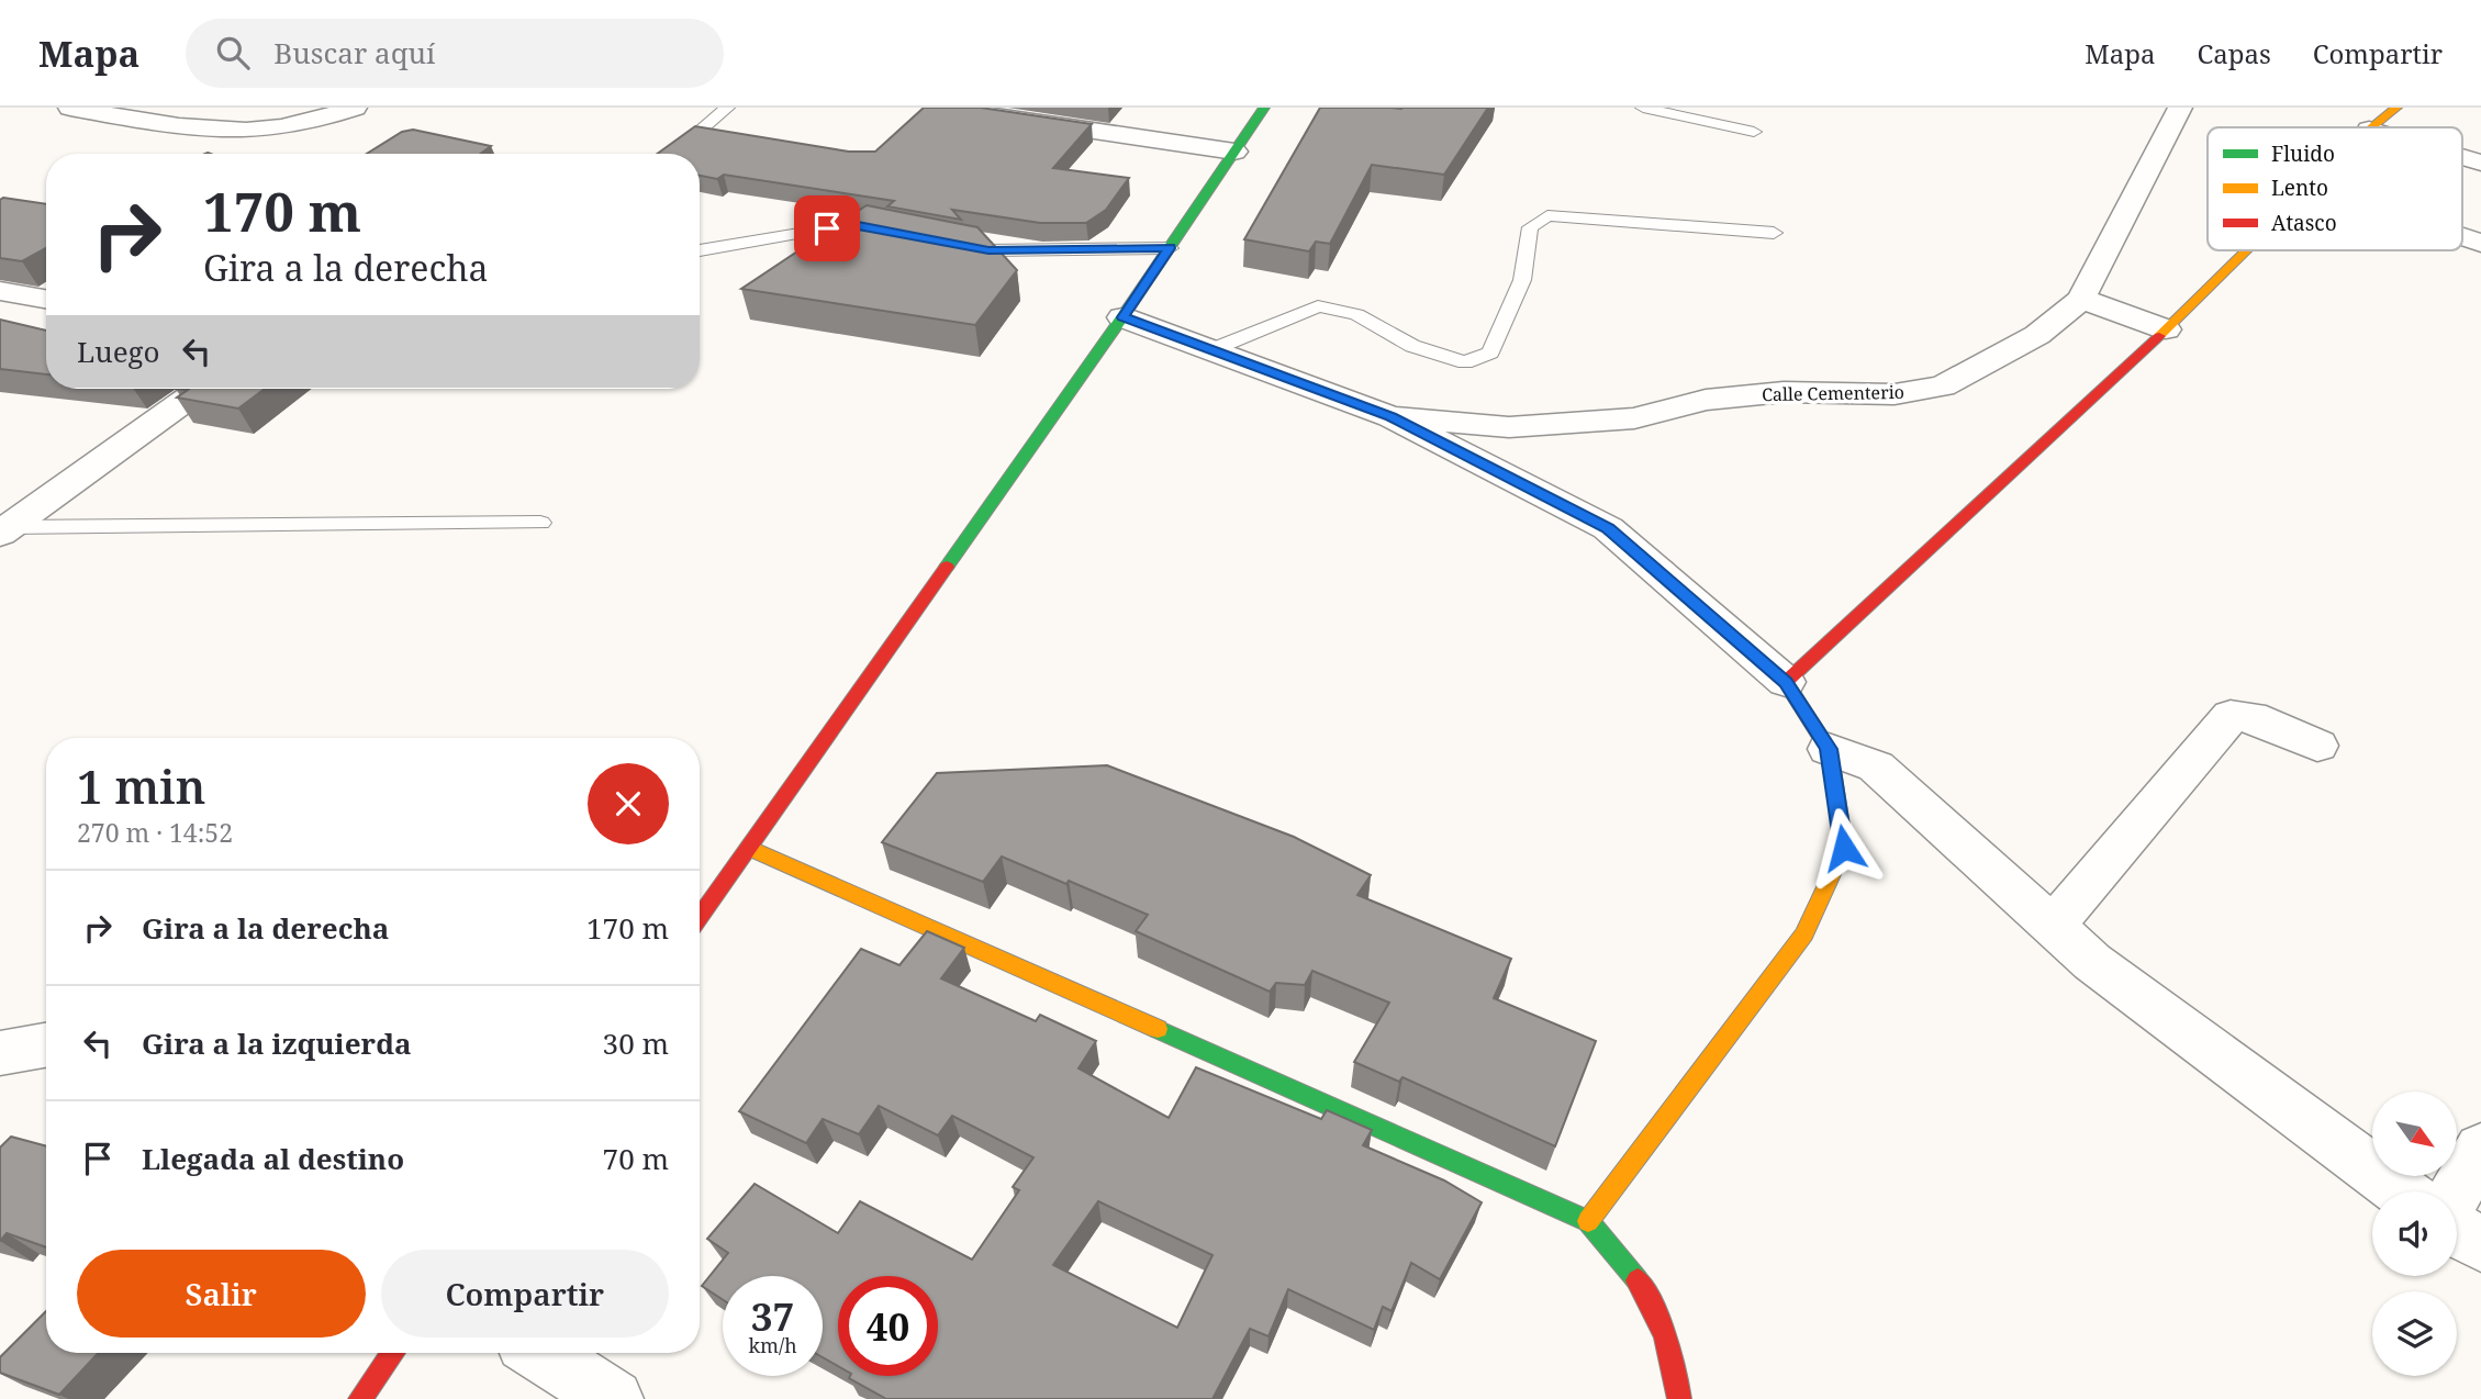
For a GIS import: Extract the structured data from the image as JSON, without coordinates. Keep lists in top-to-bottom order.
{
  "streets": {
    "street": ["Calle Cementerio"]
  },
  "legend": ["Fluido", "Lento", "Atasco"],
  "north": "bottom right",
  "page": {
    "header": "Mapa",
    "search": "Buscar aquí",
    "nav": ["Mapa", "Capas", "Compartir"],
    "turn": ["170 m", "Gira a la derecha"],
    "then": "Luego",
    "heading": ["1 min", "270 m · 14:52"],
    "list": [
      {
        "name": "Gira a la derecha",
        "value": "170 m"
      },
      {
        "name": "Gira a la izquierda",
        "value": "30 m"
      },
      {
        "name": "Llegada al destino",
        "value": "70 m"
      }
    ],
    "buttons": ["Salir", "Compartir"],
    "speed": "37 km/h",
    "limit": "40"
  }
}
